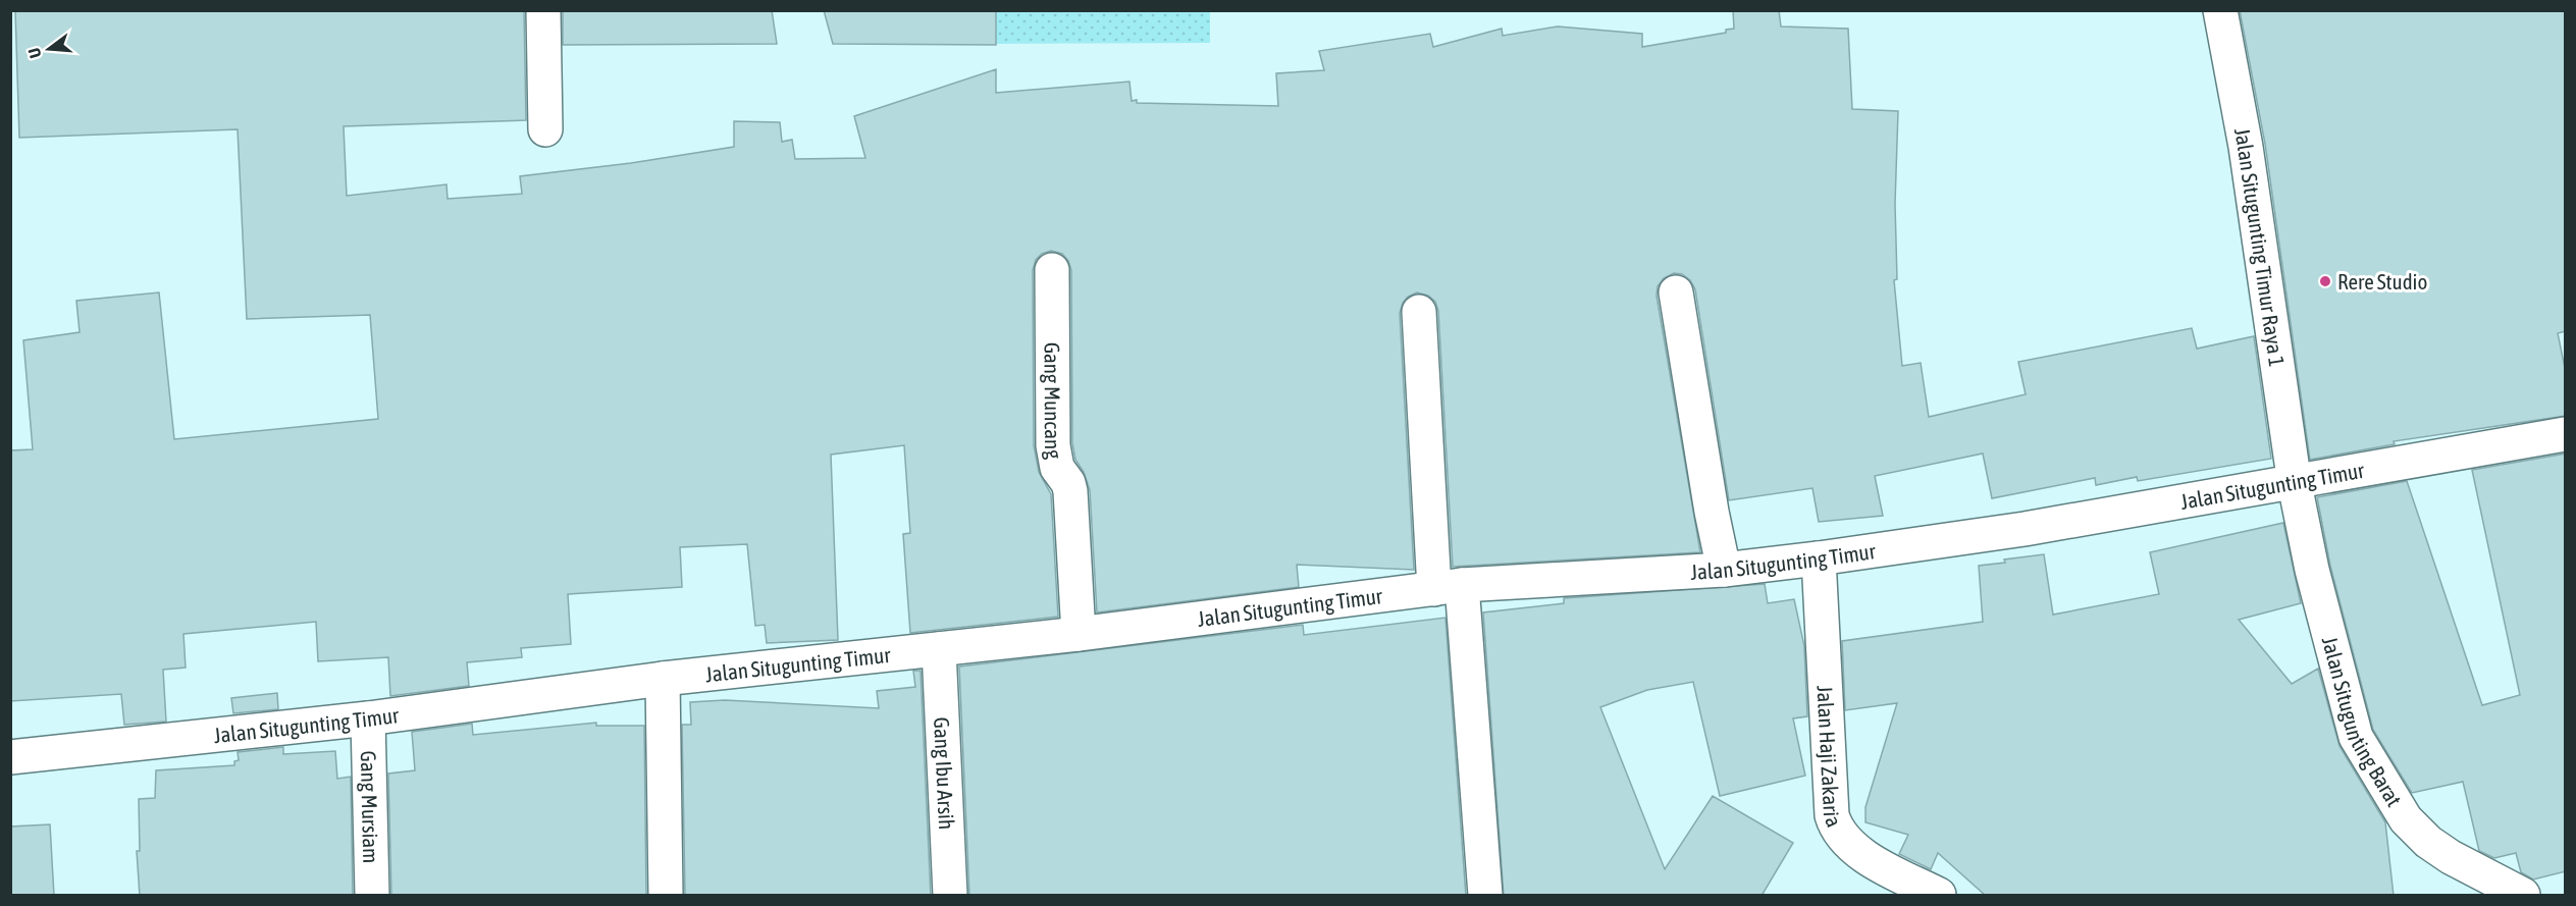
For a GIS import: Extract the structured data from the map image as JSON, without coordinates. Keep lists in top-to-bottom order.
{
  "streets": {
    "street": [
      "Jalan Situgunting Timur Raya 1",
      "Gang Muncang",
      "Jalan Situgunting Timur",
      "Jalan Situgunting Barat",
      "Jalan Haji Zakaria",
      "Gang Ibu Arsih",
      "Gang Mursiam"
    ]
  },
  "crossings": [
    ["Jalan Situgunting Timur Raya 1", "Jalan Situgunting Timur"],
    ["Jalan Situgunting Timur Raya 1", "Jalan Situgunting Barat"],
    ["Gang Muncang", "Jalan Situgunting Timur"],
    ["Jalan Situgunting Timur", "Jalan Situgunting Barat"],
    ["Jalan Situgunting Timur", "Jalan Haji Zakaria"],
    ["Jalan Situgunting Timur", "Gang Ibu Arsih"],
    ["Jalan Situgunting Timur", "Gang Mursiam"]
  ],
  "places": ["Rere Studio"],
  "north": "left"
}
